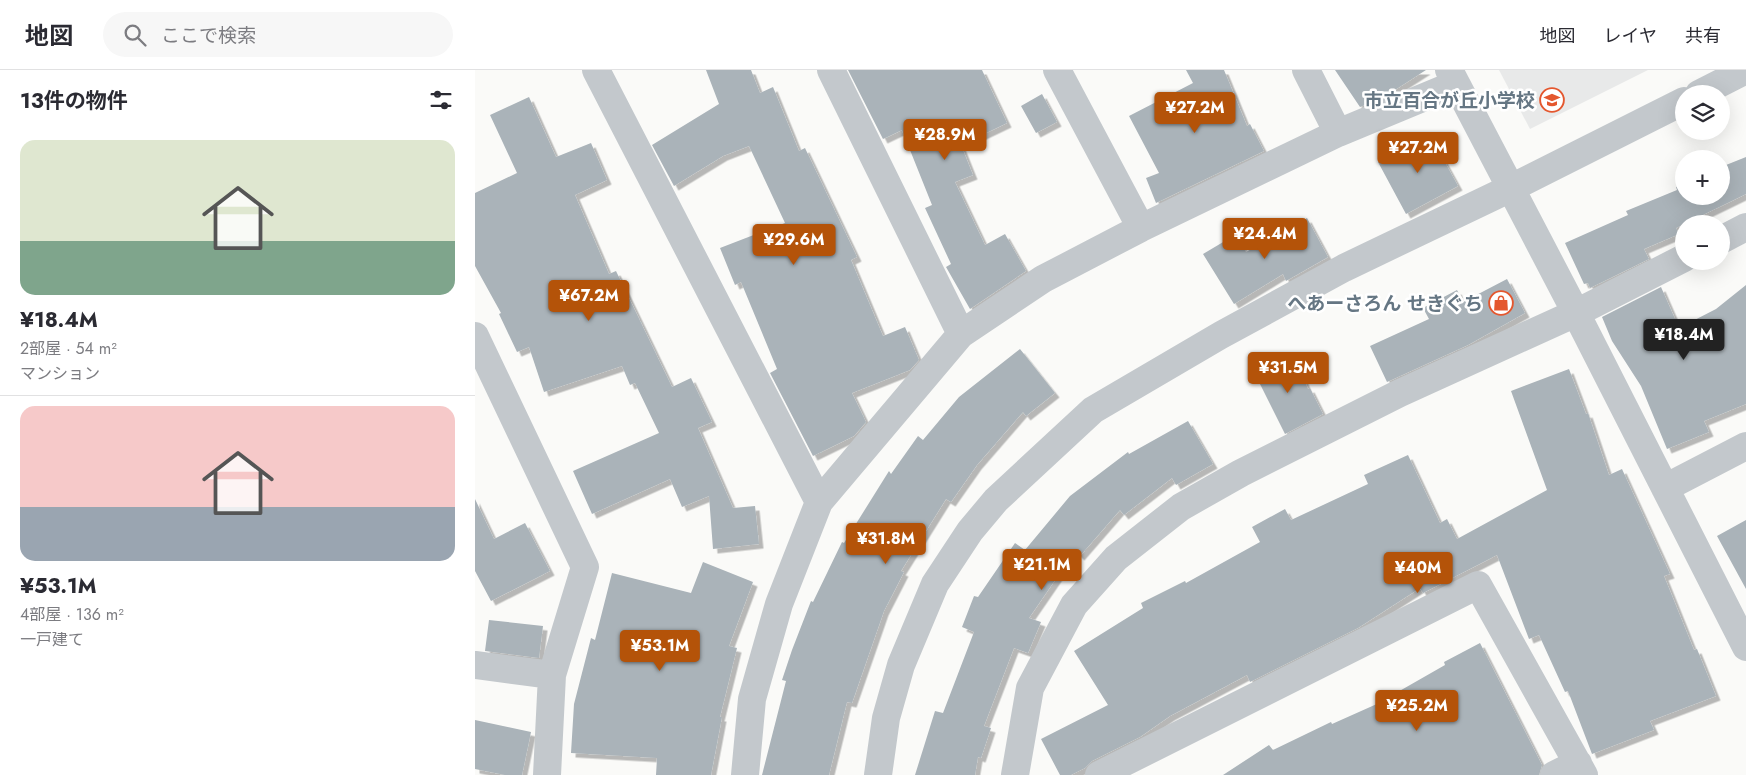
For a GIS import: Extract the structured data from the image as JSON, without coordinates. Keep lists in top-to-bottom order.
{
  "places": {
    "school or university": ["市立百合が丘小学校"],
    "shop": ["へあーさろん せきぐち"]
  },
  "page": {
    "header": "地図",
    "search": "ここで検索",
    "nav": ["地図", "レイヤ", "共有"],
    "heading": "13件の物件",
    "map_buttons": ["+", "−"],
    "price": [
      "¥27.2M",
      "¥28.9M",
      "¥27.2M",
      "¥24.4M",
      "¥29.6M",
      "¥67.2M",
      "¥18.4M",
      "¥31.5M",
      "¥31.8M",
      "¥21.1M",
      "¥40M",
      "¥53.1M",
      "¥25.2M"
    ],
    "list": [
      {
        "name": "¥18.4M",
        "note": "2部屋 · 54 m² · マンション"
      },
      {
        "name": "¥53.1M",
        "note": "4部屋 · 136 m² · 一戸建て"
      }
    ]
  }
}
